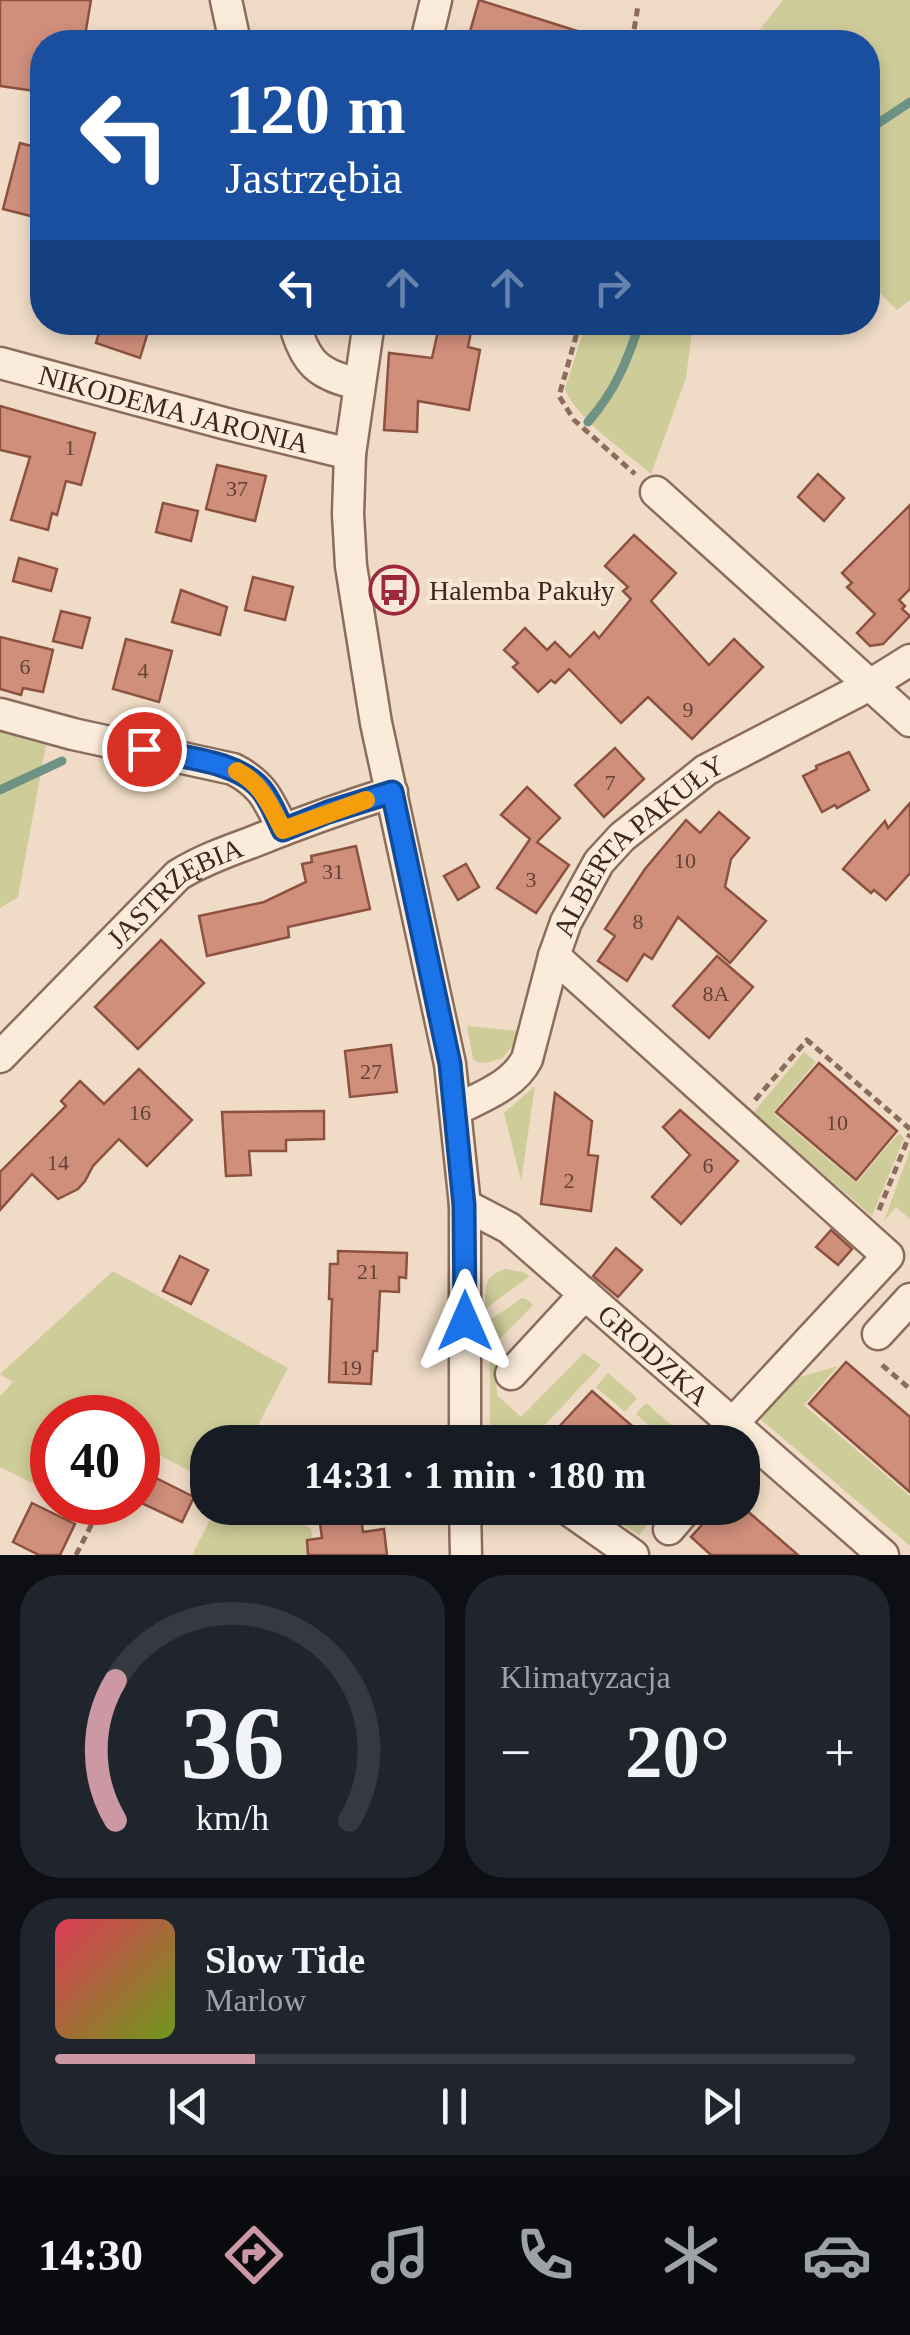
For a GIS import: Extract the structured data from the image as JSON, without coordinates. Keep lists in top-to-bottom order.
{
  "streets": {
    "street": [
      "NIKODEMA JARONIA",
      "ALBERTA PAKUŁY",
      "JASTRZĘBIA",
      "GRODZKA"
    ]
  },
  "places": {
    "bus stop": ["Halemba Pakuły"]
  },
  "house_numbers": [
    "1",
    "37",
    "6",
    "4",
    "9",
    "7",
    "10",
    "31",
    "3",
    "8",
    "8A",
    "27",
    "16",
    "10",
    "14",
    "6",
    "2",
    "21",
    "19"
  ],
  "page": {
    "turn": ["120 m", "Jastrzębia"],
    "limit": "40",
    "trip": "14:31 · 1 min · 180 m",
    "tile": "Klimatyzacja",
    "heat": ["−", "20°", "+"],
    "song": ["Slow Tide", "Marlow"],
    "tabs": "14:30",
    "gauge": ["36", "km/h"]
  }
}
